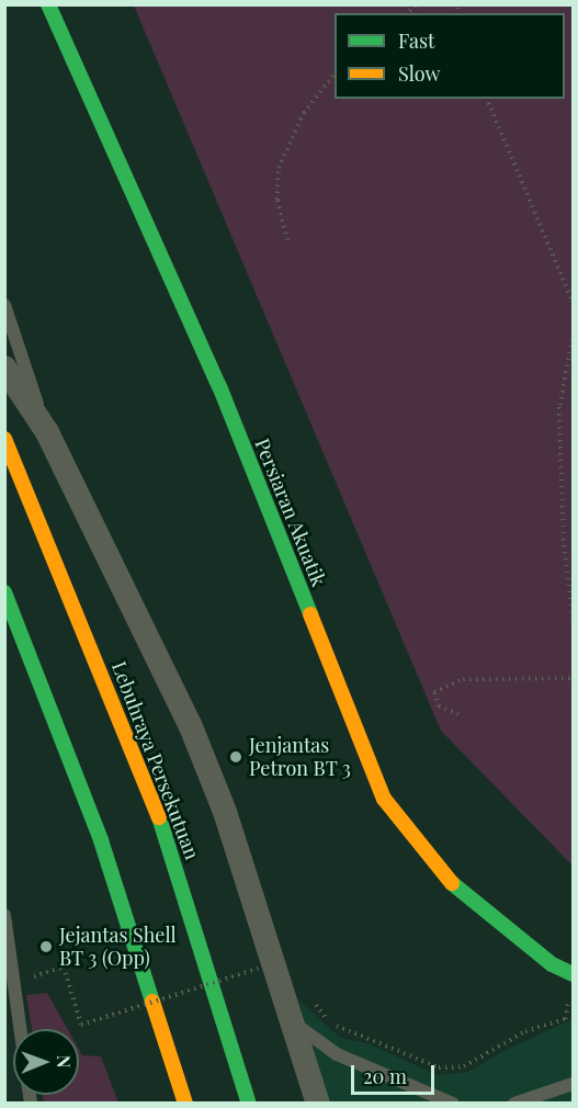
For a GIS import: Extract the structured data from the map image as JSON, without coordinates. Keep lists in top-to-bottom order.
{
  "streets": {
    "main road": ["Persiaran Akuatik", "Lebuhraya Persekutuan"]
  },
  "places": ["Jenjantas Petron BT 3", "Jejantas Shell BT 3 (Opp)"],
  "legend": ["Fast", "Slow"],
  "scale_bar": "20 m",
  "north": "right"
}
